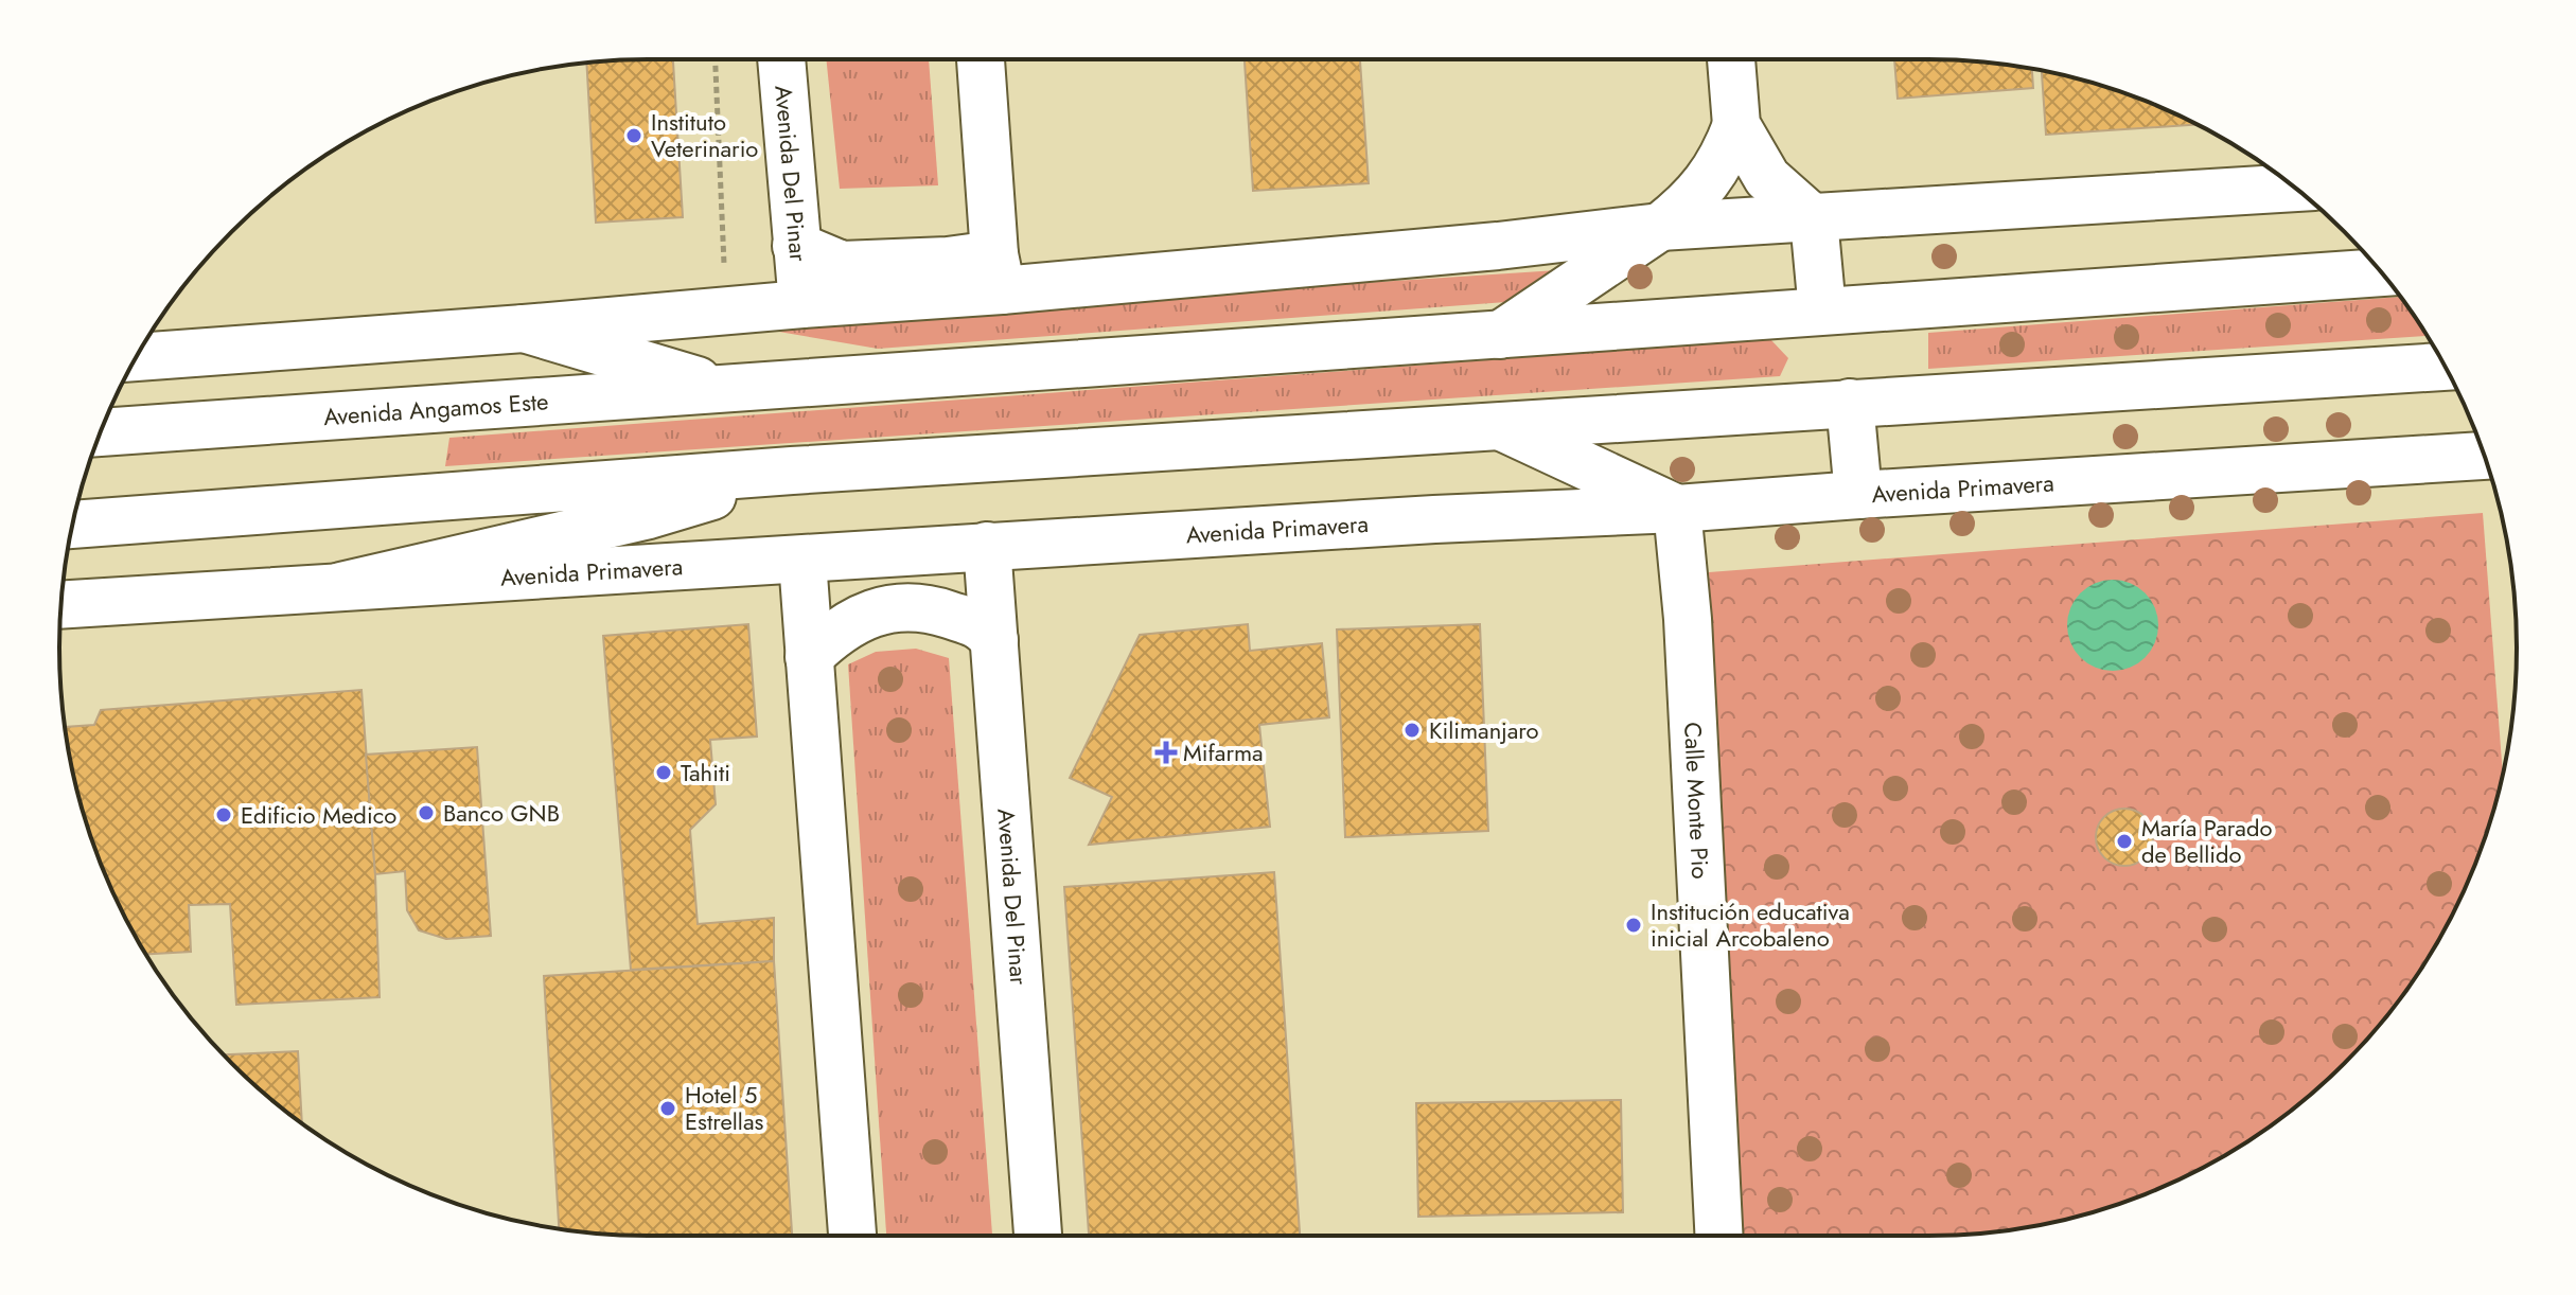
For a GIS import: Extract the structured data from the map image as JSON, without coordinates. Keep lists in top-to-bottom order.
{
  "streets": {
    "main road": [
      "Avenida Del Pinar",
      "Avenida Angamos Este",
      "Avenida Primavera",
      "Calle Monte Pio"
    ]
  },
  "crossings": [
    ["Avenida Del Pinar", "Avenida Primavera"],
    ["Avenida Primavera", "Calle Monte Pio"]
  ],
  "places": {
    "other": [
      "Instituto Veterinario",
      "Kilimanjaro",
      "Tahiti",
      "Banco GNB",
      "Edificio Medico",
      "María Parado de Bellido",
      "Institución educativa inicial Arcobaleno",
      "Hotel 5 Estrellas"
    ],
    "health": ["Mifarma"]
  }
}
